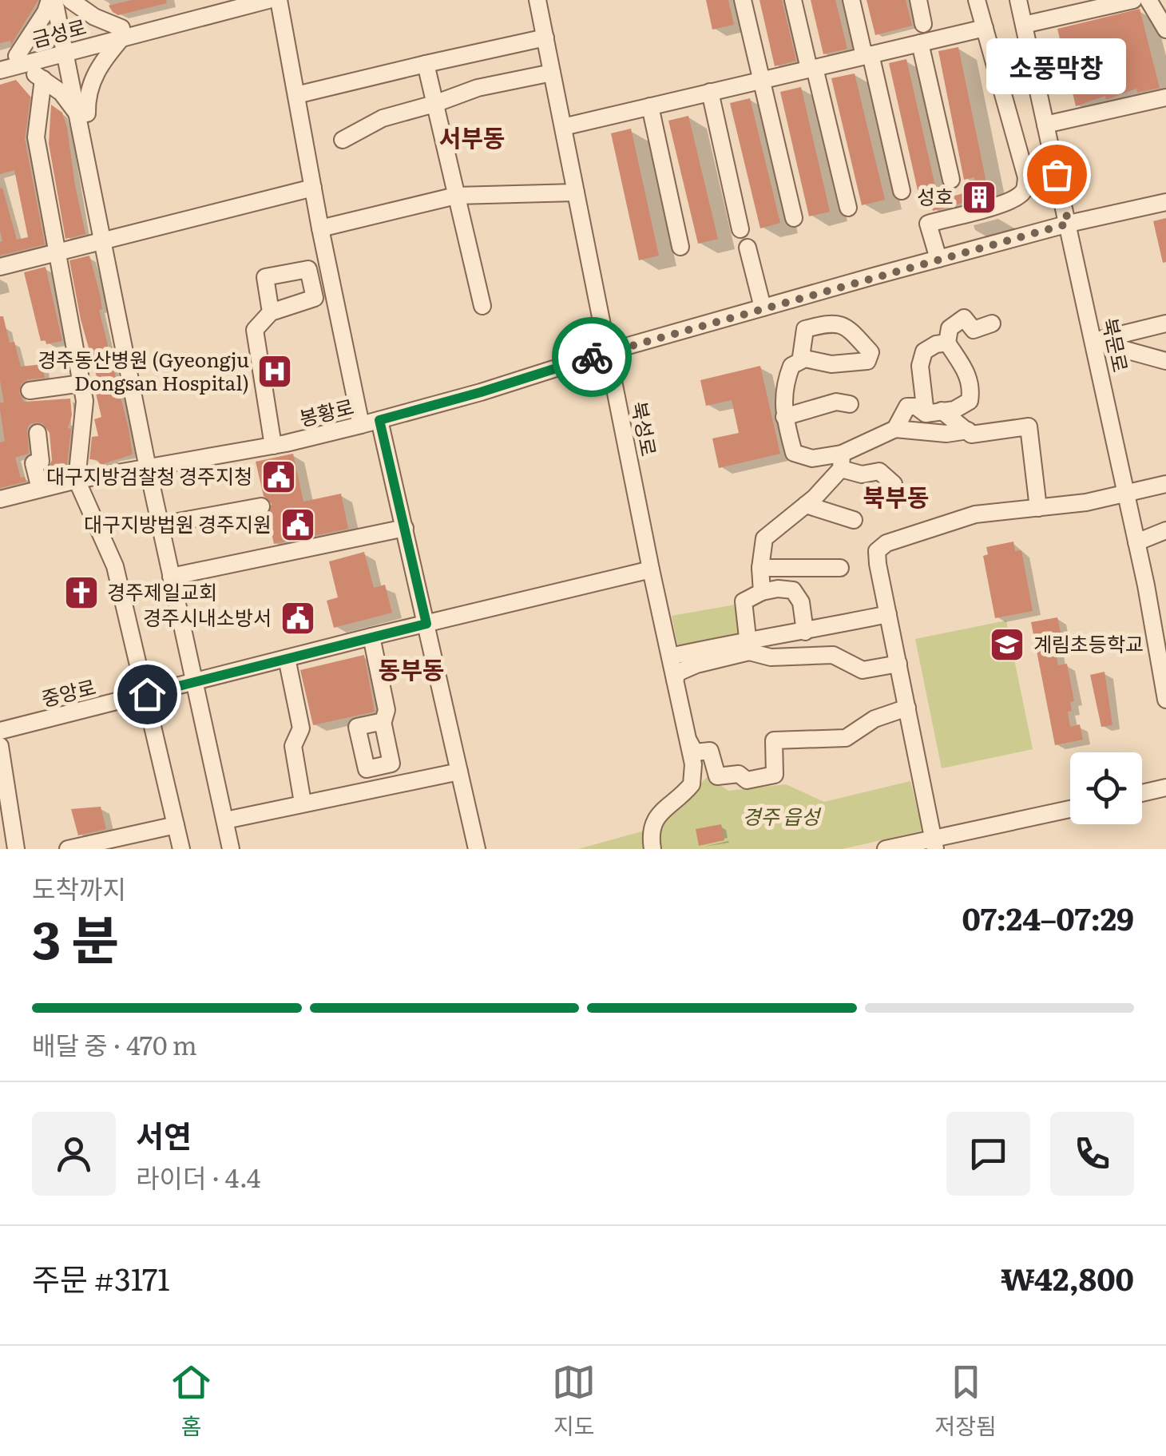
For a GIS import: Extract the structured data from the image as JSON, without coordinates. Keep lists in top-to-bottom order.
{
  "streets": {
    "street": [
      "금성로",
      "북문로",
      "봉황로",
      "북성로",
      "중앙로"
    ]
  },
  "crossings": [
    ["북문로", "봉황로"],
    ["봉황로", "북성로"],
    ["북성로", "중앙로"]
  ],
  "districts": ["서부동", "북부동", "동부동"],
  "parks": ["경주 읍성"],
  "places": {
    "other": ["소풍막창"],
    "building": ["성호"],
    "hospital": ["경주동산병원 (Gyeongju Dongsan Hospital)"],
    "public building": ["대구지방검찰청 경주지청", "대구지방법원 경주지원", "경주시내소방서"],
    "church": ["경주제일교회"],
    "school or university": ["계림초등학교"]
  },
  "page": {
    "bubble": "소풍막창",
    "heading": ["3 분", "도착까지", "07:24–07:29"],
    "panel": [
      "서연",
      "라이더 · 4.4",
      "주문 #3171",
      "₩42,800"
    ],
    "bar": "배달 중 · 470 m",
    "tabs": ["홈", "지도", "저장됨"]
  }
}
